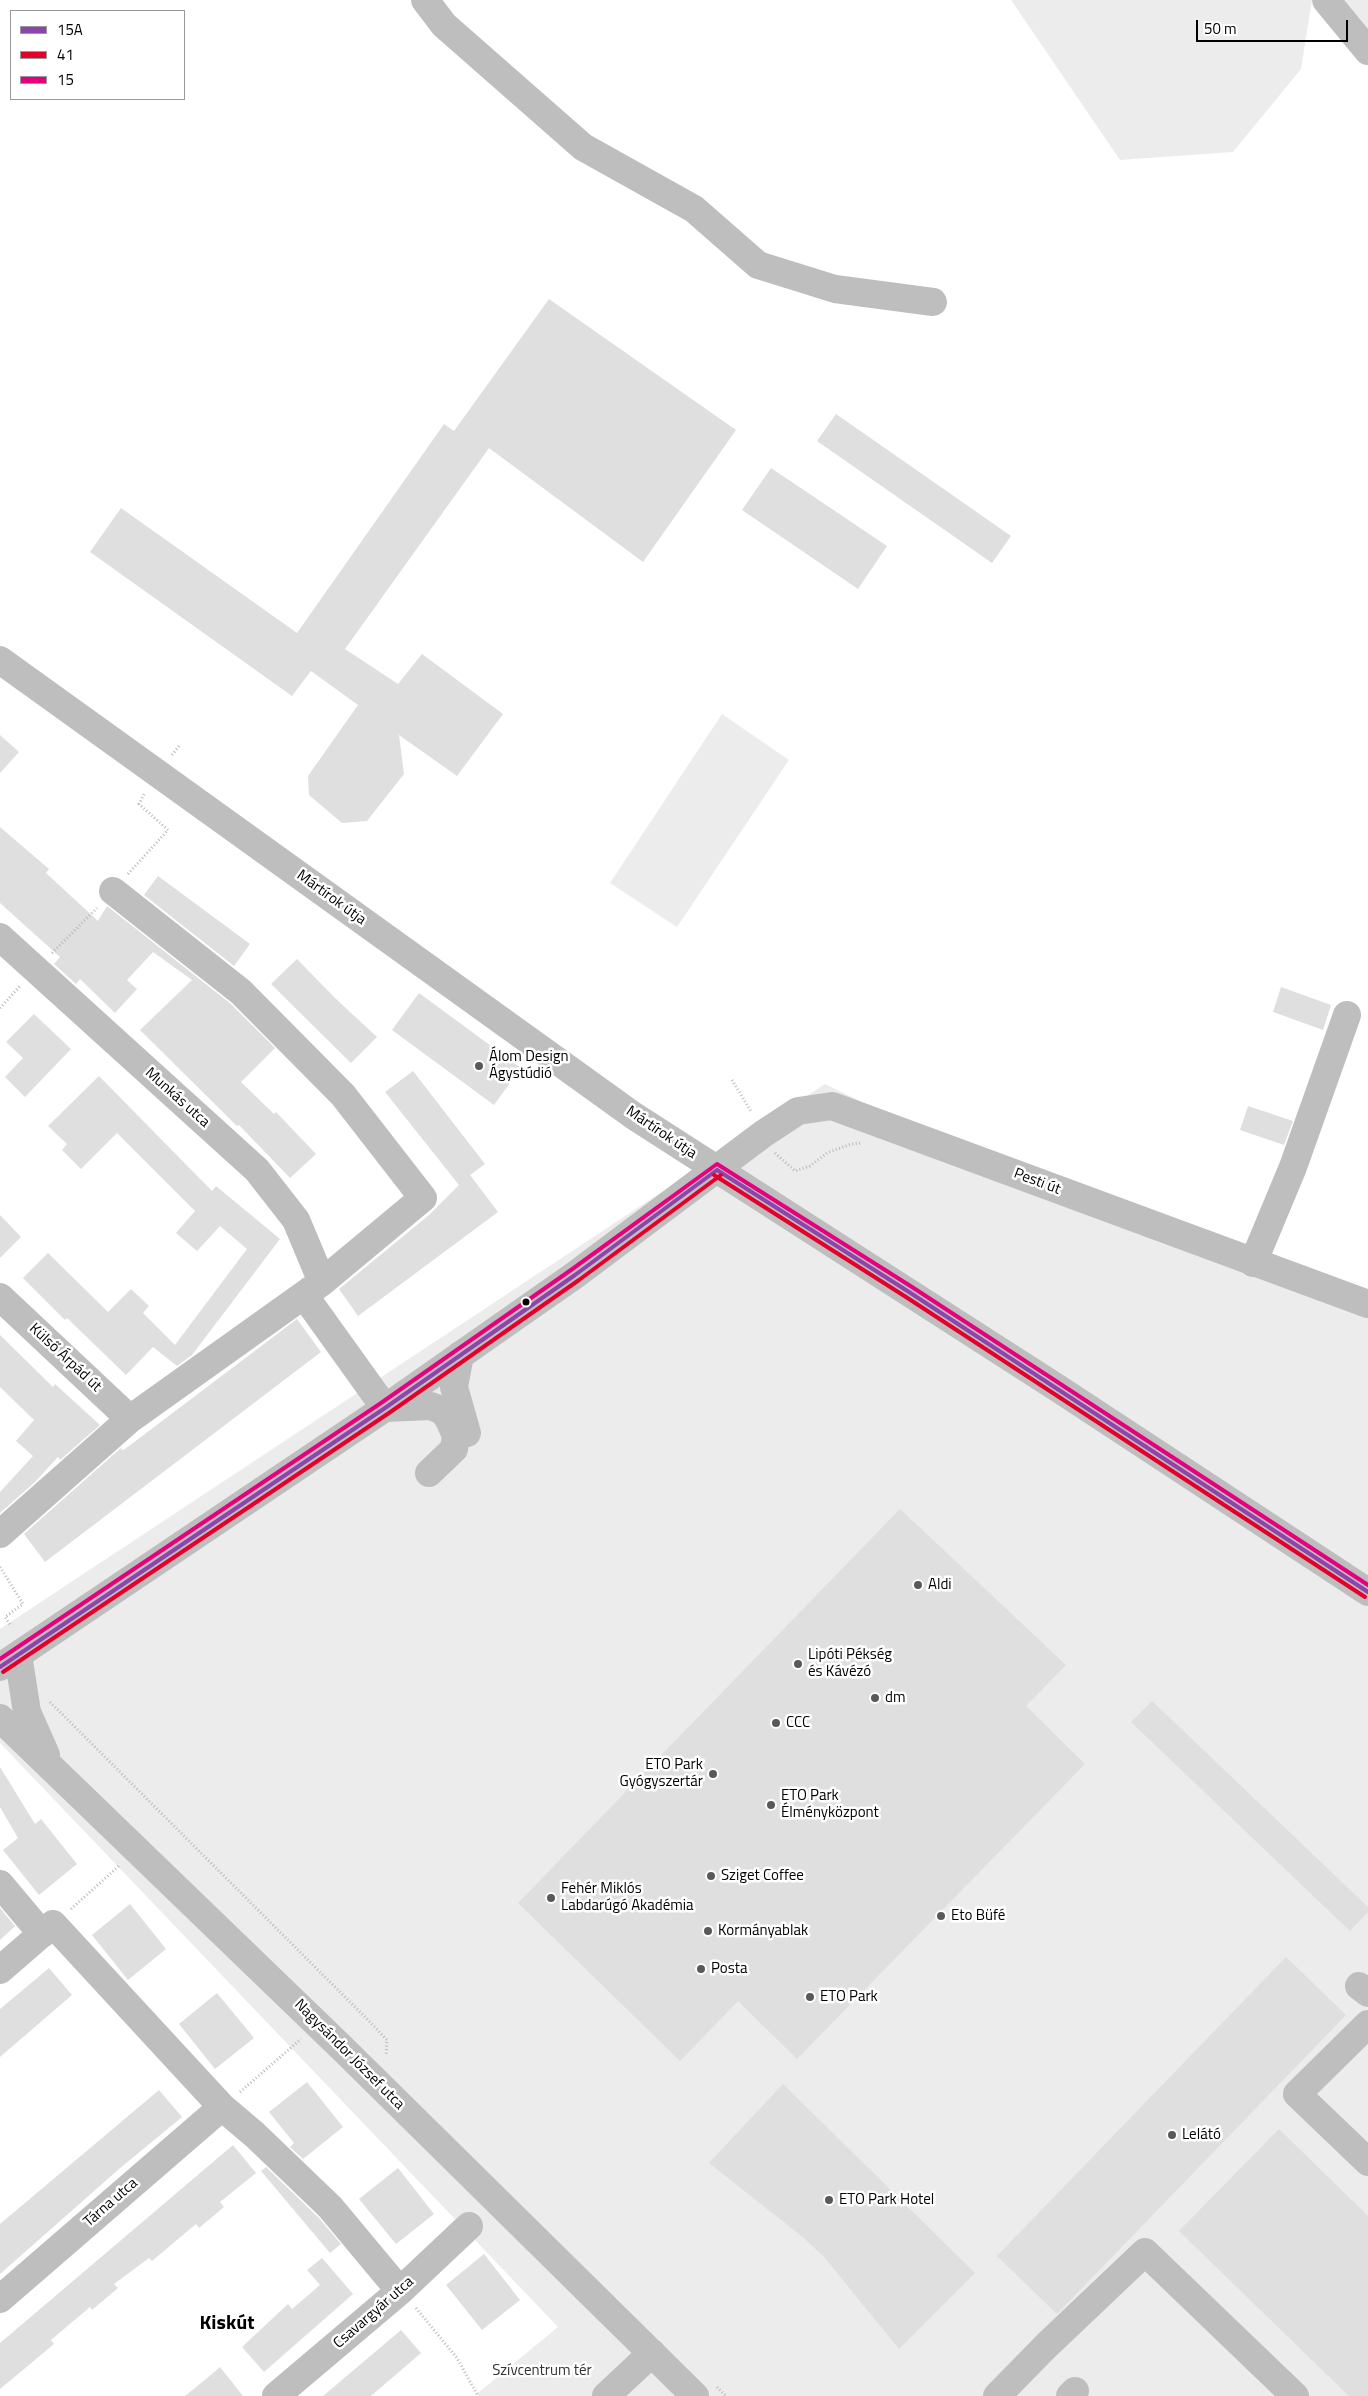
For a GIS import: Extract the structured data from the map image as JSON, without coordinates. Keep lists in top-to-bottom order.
{
  "streets": {
    "street": [
      "Mártírok útja",
      "Munkás utca",
      "Pesti út",
      "Külső Árpád út",
      "Nagysándor József utca",
      "Tárna utca",
      "Csavargyár utca"
    ]
  },
  "crossings": [
    ["Mártírok útja", "Pesti út"],
    ["Munkás utca", "Pesti út"]
  ],
  "districts": ["Kiskút"],
  "parks": ["Szívcentrum tér"],
  "places": [
    "Álom Design Ágystúdió",
    "Aldi",
    "Lipóti Pékség és Kávézó",
    "dm",
    "CCC",
    "ETO Park Gyógyszertár",
    "ETO Park Élményközpont",
    "Sziget Coffee",
    "Fehér Miklós Labdarúgó Akadémia",
    "Eto Büfé",
    "Kormányablak",
    "Posta",
    "ETO Park",
    "Lelátó",
    "ETO Park Hotel"
  ],
  "lines": ["transit line 15", "transit line 15A", "transit line 41"],
  "legend": ["15A", "41", "15"],
  "scale_bar": "50 m"
}
